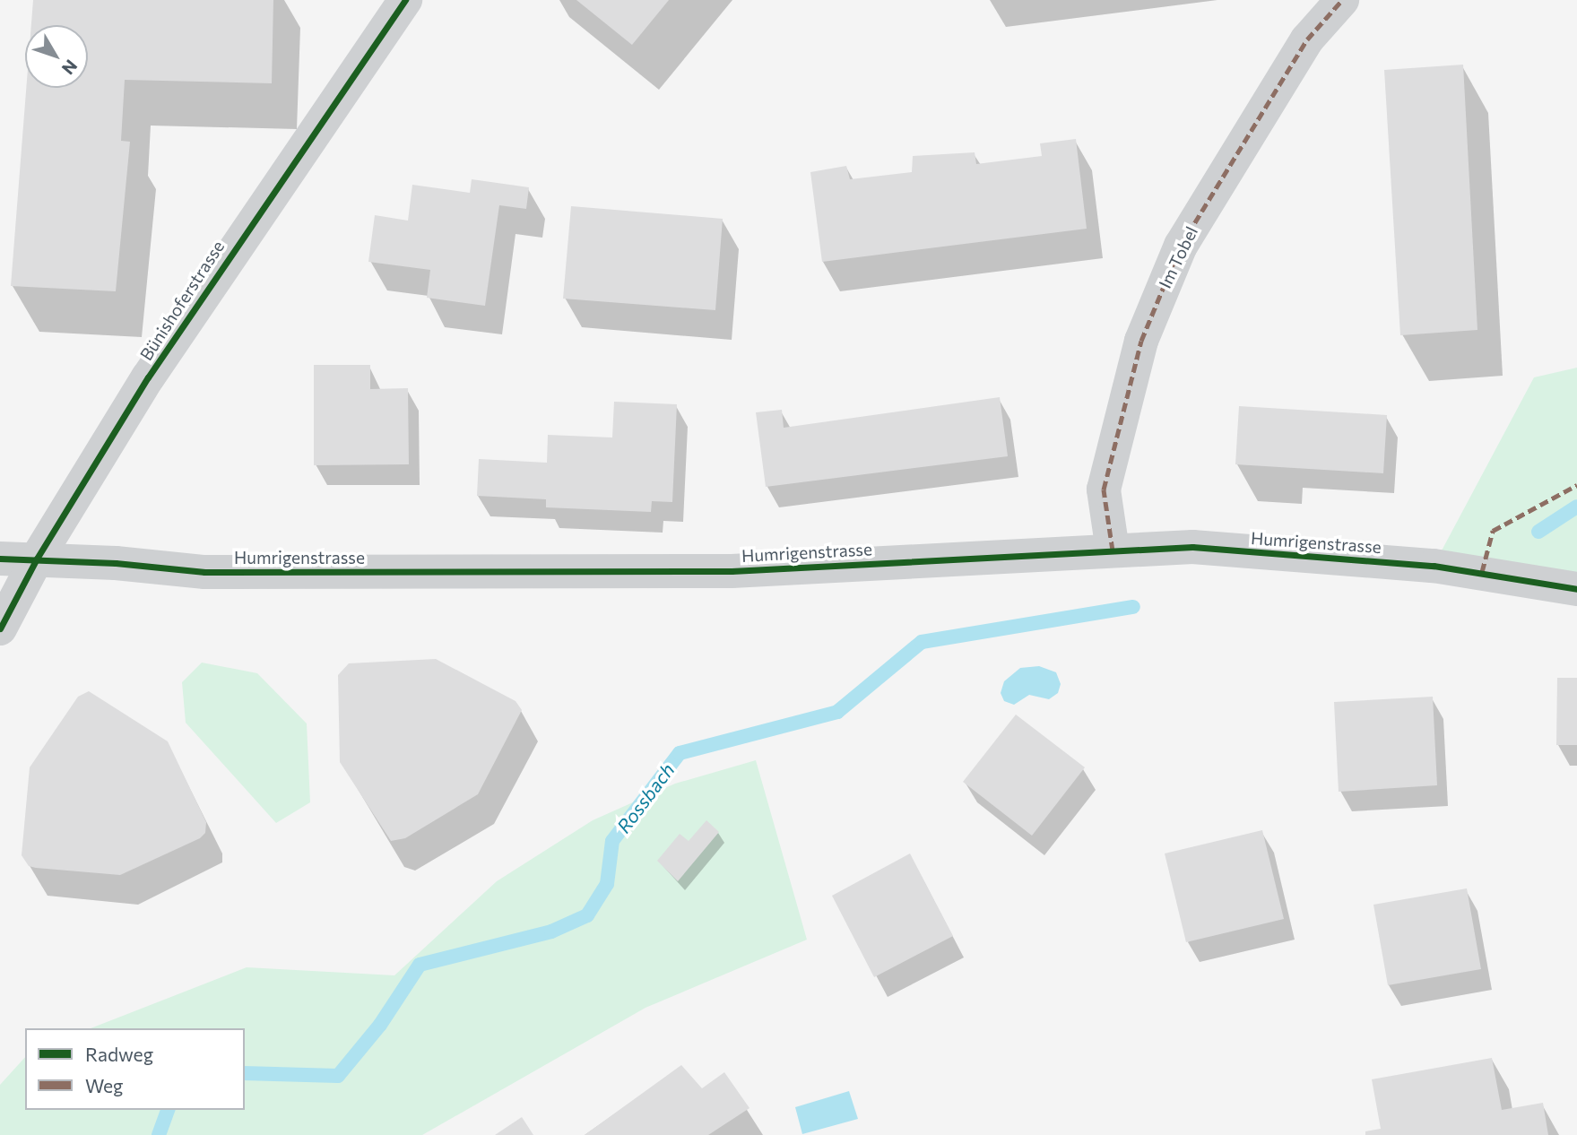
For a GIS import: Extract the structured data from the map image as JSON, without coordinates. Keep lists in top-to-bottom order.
{
  "streets": {
    "street": ["Im Tobel", "Bünishoferstrasse", "Humrigenstrasse"]
  },
  "crossings": [
    ["Im Tobel", "Humrigenstrasse"],
    ["Bünishoferstrasse", "Humrigenstrasse"]
  ],
  "water": ["Rossbach"],
  "legend": ["Radweg", "Weg"],
  "north": "bottom right"
}
